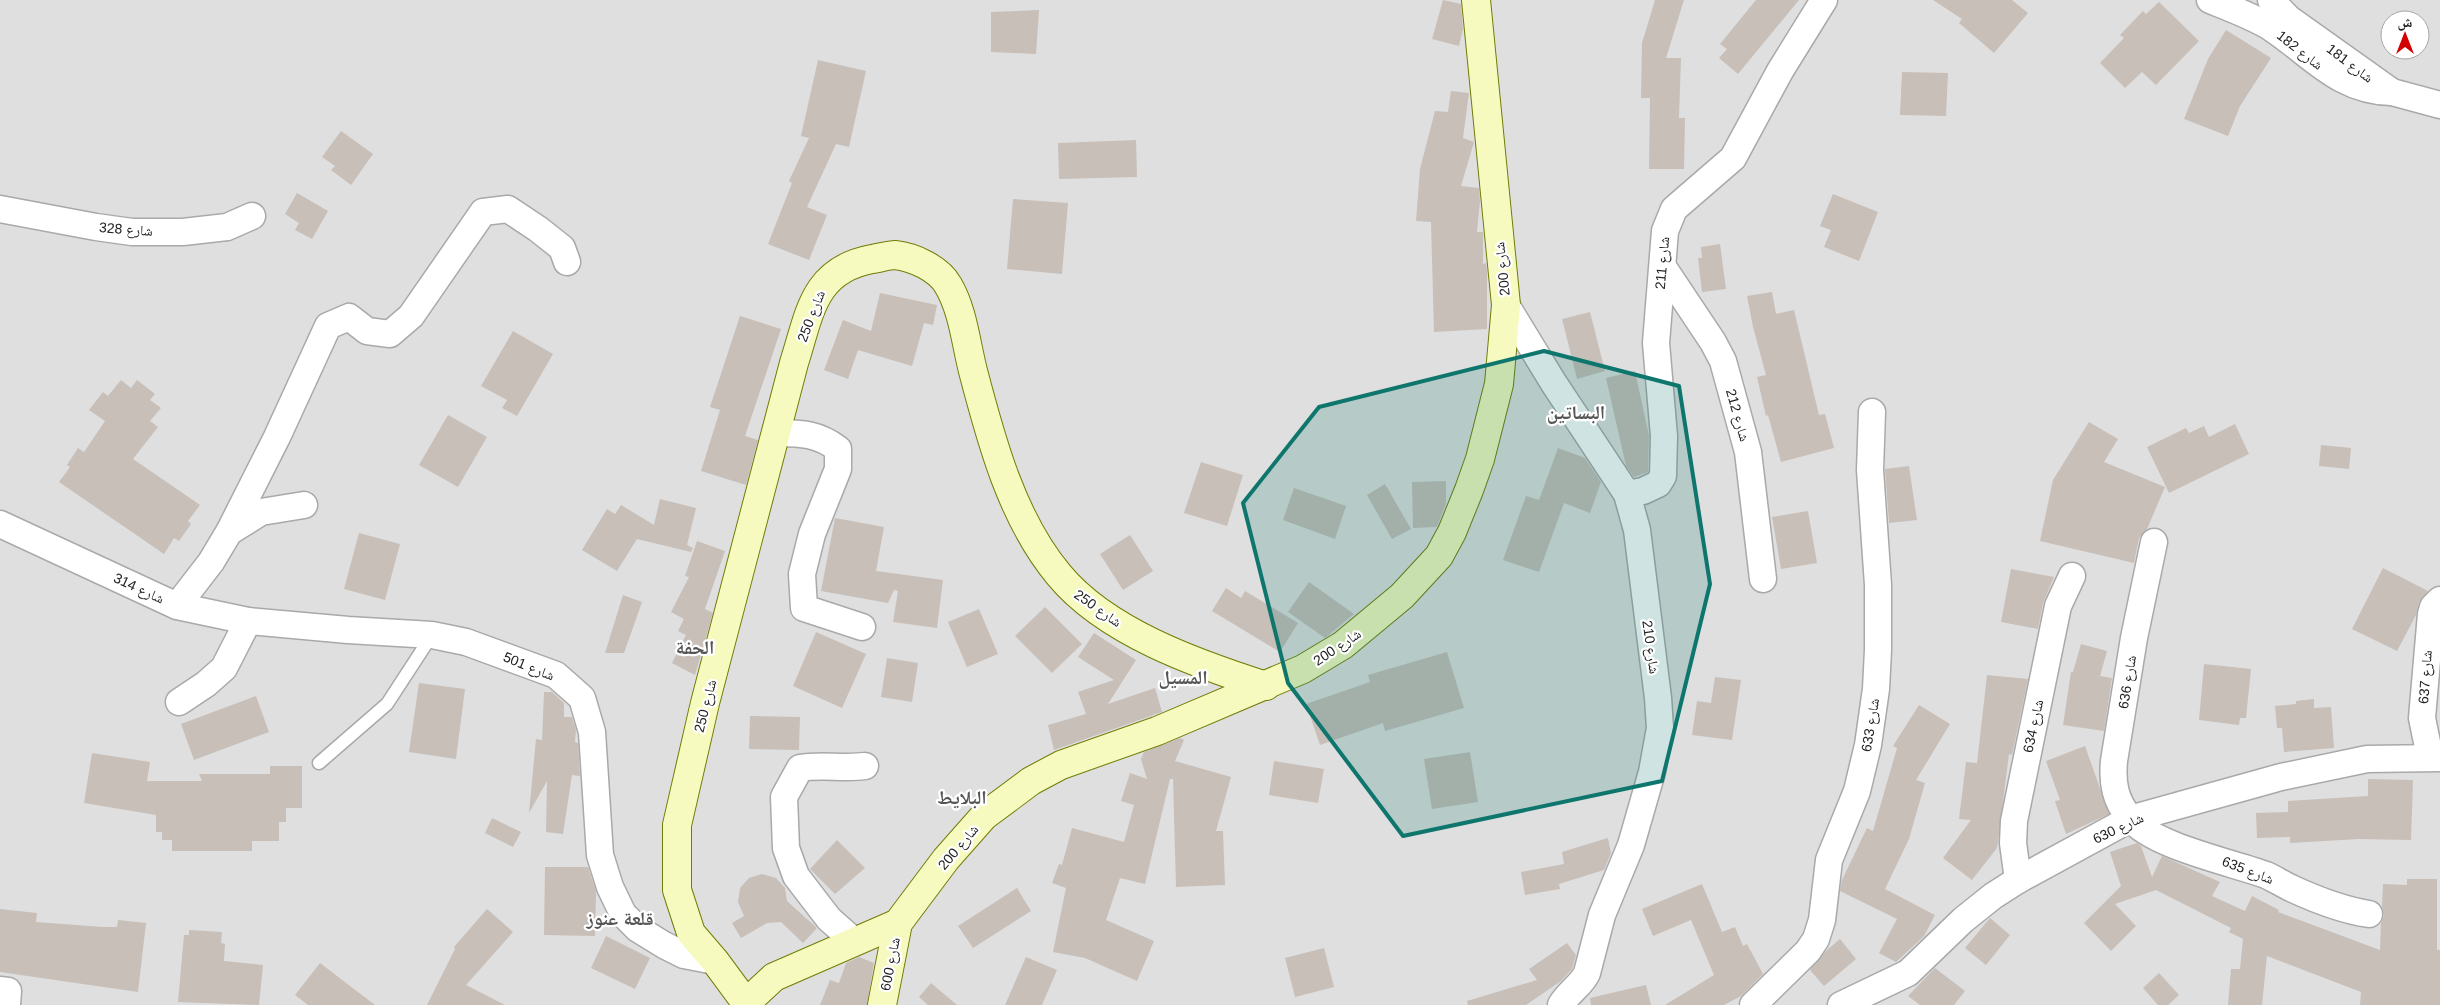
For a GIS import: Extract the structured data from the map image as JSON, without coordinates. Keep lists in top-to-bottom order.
{
  "streets": {
    "main road": ["شارع 200", "شارع 250", "شارع 600"],
    "street": [
      "شارع 182",
      "شارع 181",
      "شارع 328",
      "شارع 211",
      "شارع 212",
      "شارع 314",
      "شارع 210",
      "شارع 501",
      "شارع 637",
      "شارع 636",
      "شارع 633",
      "شارع 634",
      "شارع 630",
      "شارع 635"
    ]
  },
  "crossings": [
    ["شارع 182", "شارع 181"],
    ["شارع 211", "شارع 212"],
    ["شارع 211", "شارع 210"],
    ["شارع 200", "شارع 250"],
    ["شارع 200", "شارع 210"],
    ["شارع 200", "شارع 600"],
    ["شارع 250", "شارع 501"],
    ["شارع 314", "شارع 501"],
    ["شارع 637", "شارع 630"],
    ["شارع 636", "شارع 630"],
    ["شارع 636", "شارع 635"],
    ["شارع 634", "شارع 630"],
    ["شارع 630", "شارع 635"]
  ],
  "districts": [
    "البساتين",
    "الحفة",
    "المسيل",
    "البلايط",
    "قلعة عنوز"
  ],
  "north": "top"
}
